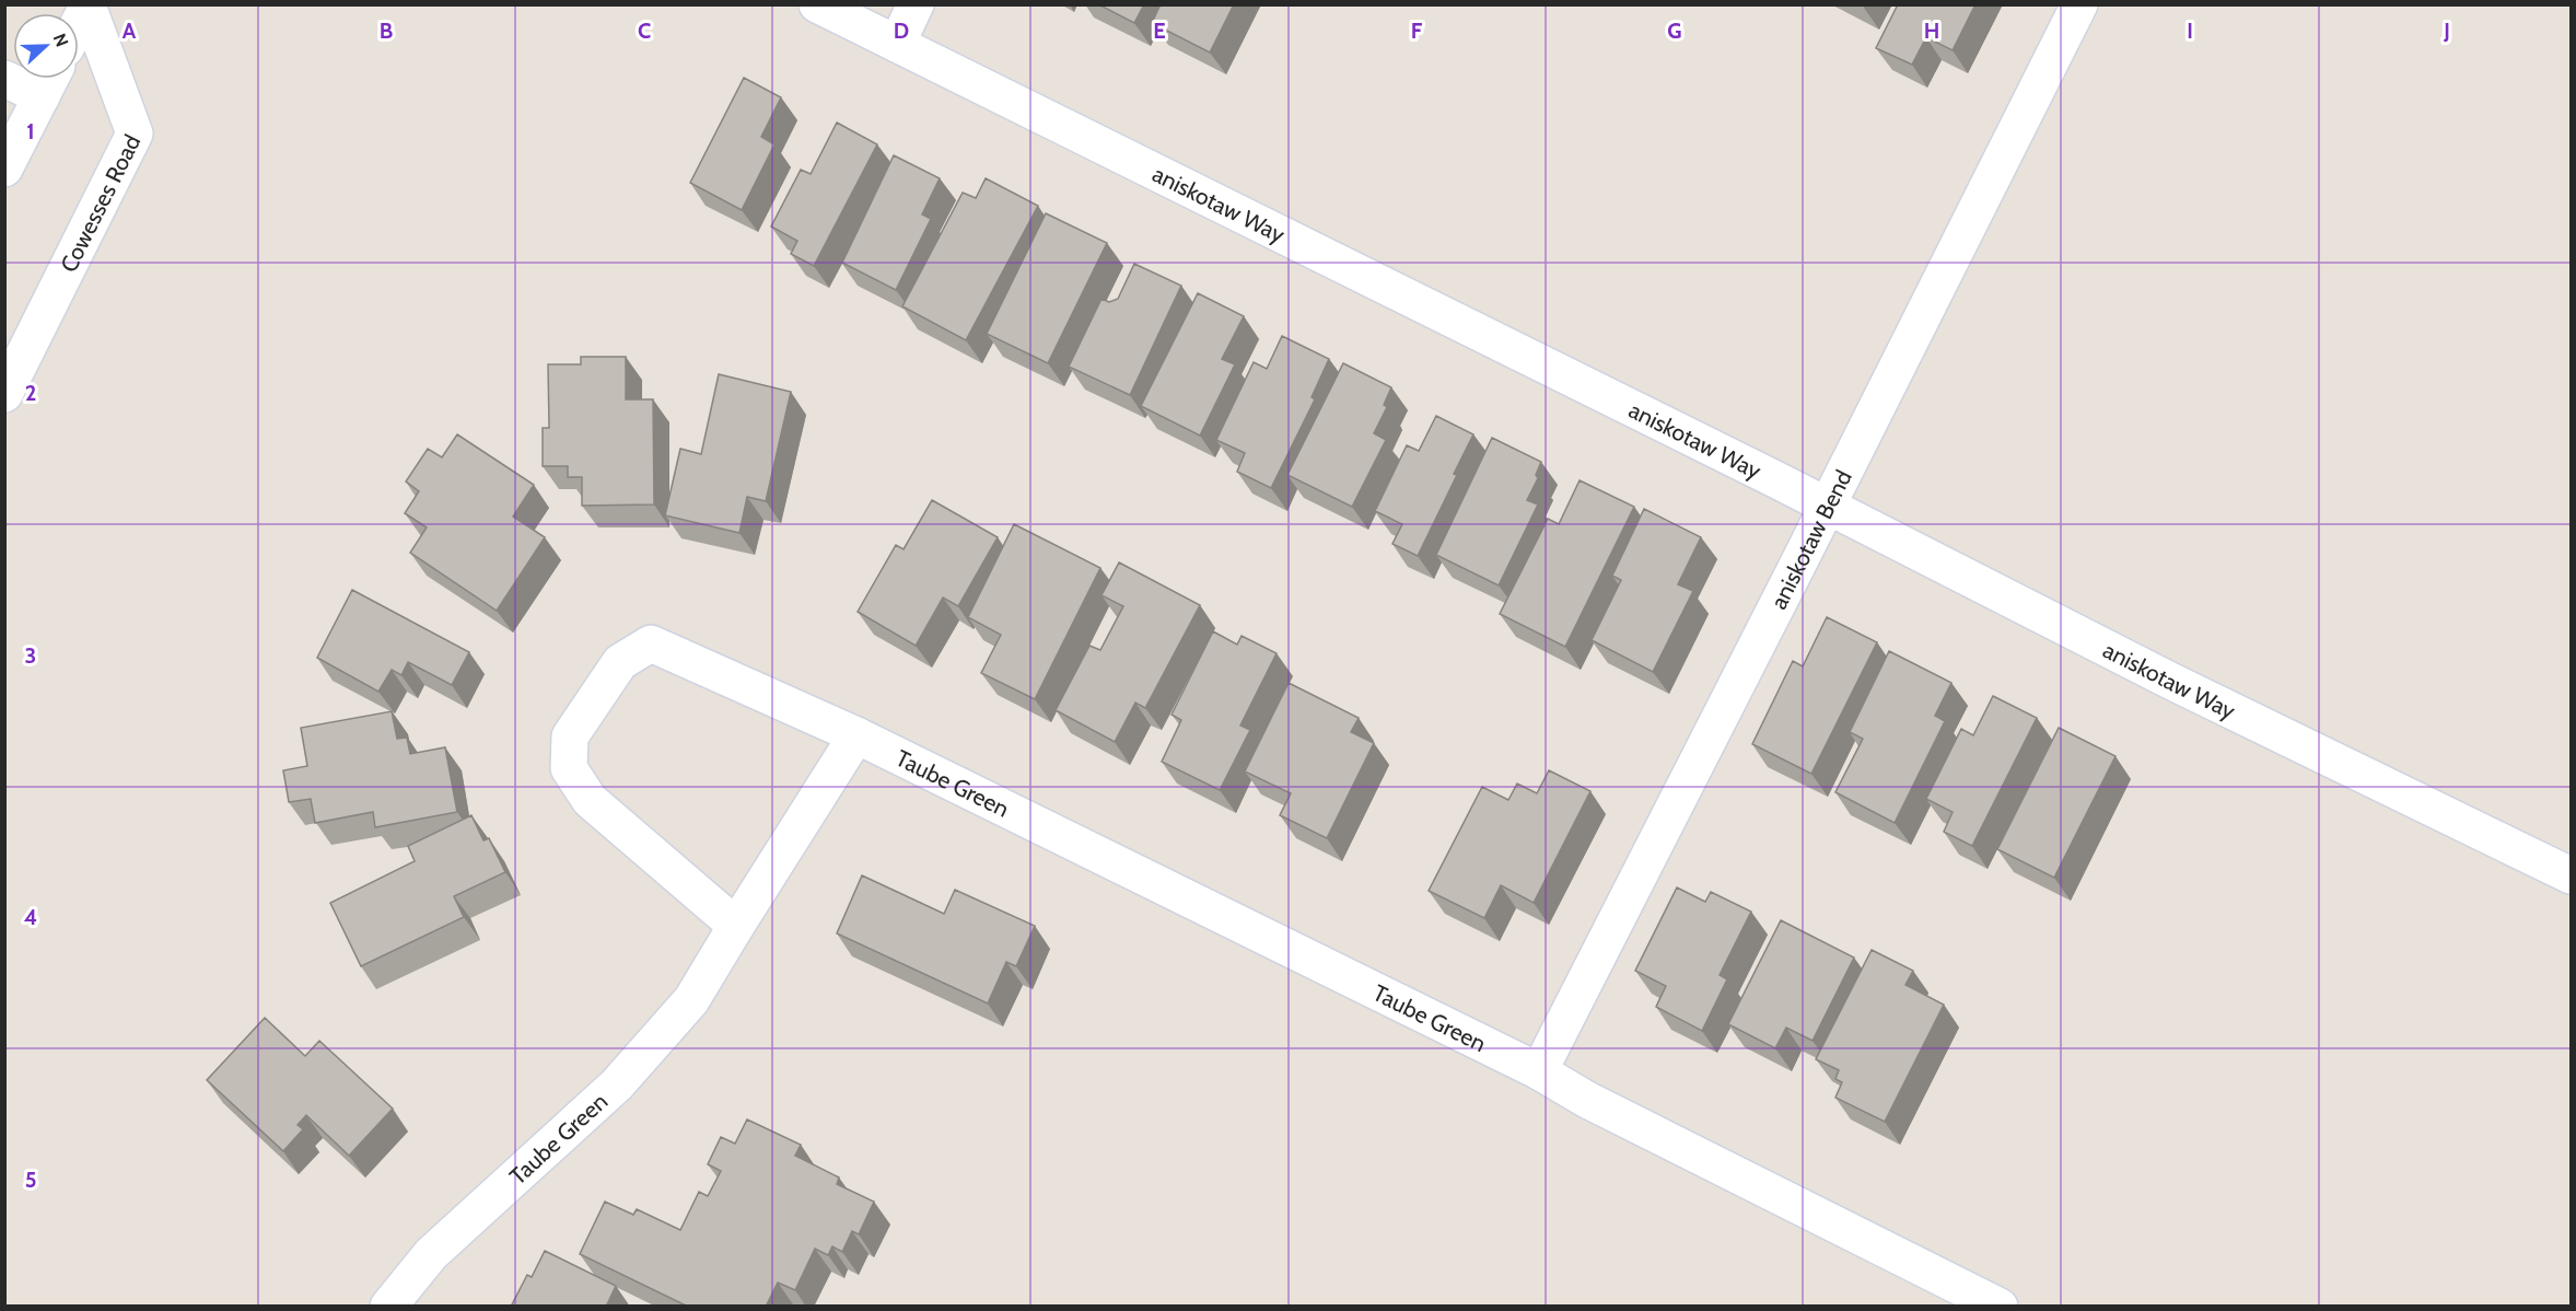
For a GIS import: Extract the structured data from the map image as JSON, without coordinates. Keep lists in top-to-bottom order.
{
  "streets": {
    "street": [
      "Cowesses Road",
      "aniskotaw Way",
      "aniskotaw Bend",
      "Taube Green"
    ]
  },
  "crossings": [
    ["aniskotaw Way", "aniskotaw Bend"],
    ["aniskotaw Bend", "Taube Green"]
  ],
  "north": "right",
  "grid": {
    "columns": [
      "A",
      "B",
      "C",
      "D",
      "E",
      "F",
      "G",
      "H",
      "I",
      "J"
    ],
    "rows": [
      "1",
      "2",
      "3",
      "4",
      "5"
    ]
  }
}
